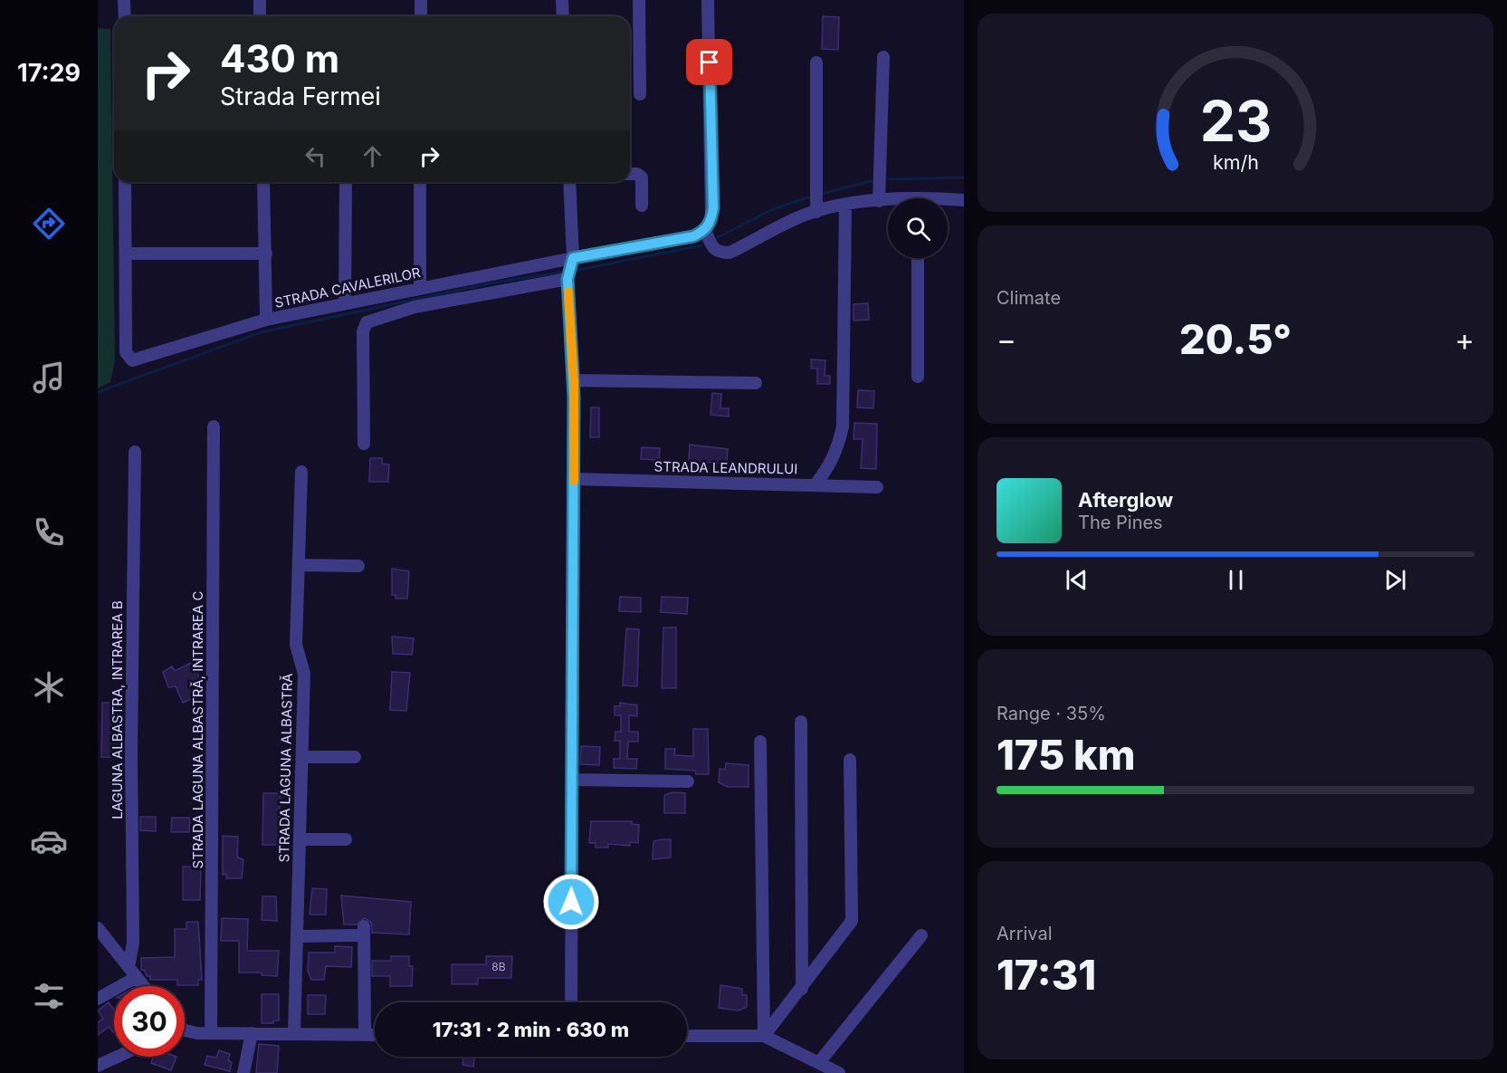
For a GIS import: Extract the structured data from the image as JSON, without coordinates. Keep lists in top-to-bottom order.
{
  "streets": {
    "street": [
      "STRADA CAVALERILOR",
      "STRADA LEANDRULUI",
      "LAGUNA ALBASTRA, INTRAREA B",
      "STRADA LAGUNA ALBASTRĂ, INTRAREA C",
      "STRADA LAGUNA ALBASTRĂ"
    ]
  },
  "house_numbers": ["8B"],
  "page": {
    "tabs": "17:29",
    "turn": ["430 m", "Strada Fermei"],
    "tile": [
      "Climate",
      ["Range · 35%", "175 km"],
      ["Arrival", "17:31"]
    ],
    "heat": ["−", "20.5°", "+"],
    "song": ["Afterglow", "The Pines"],
    "limit": "30",
    "trip": "17:31 · 2 min · 630 m",
    "gauge": ["23", "km/h"]
  }
}
